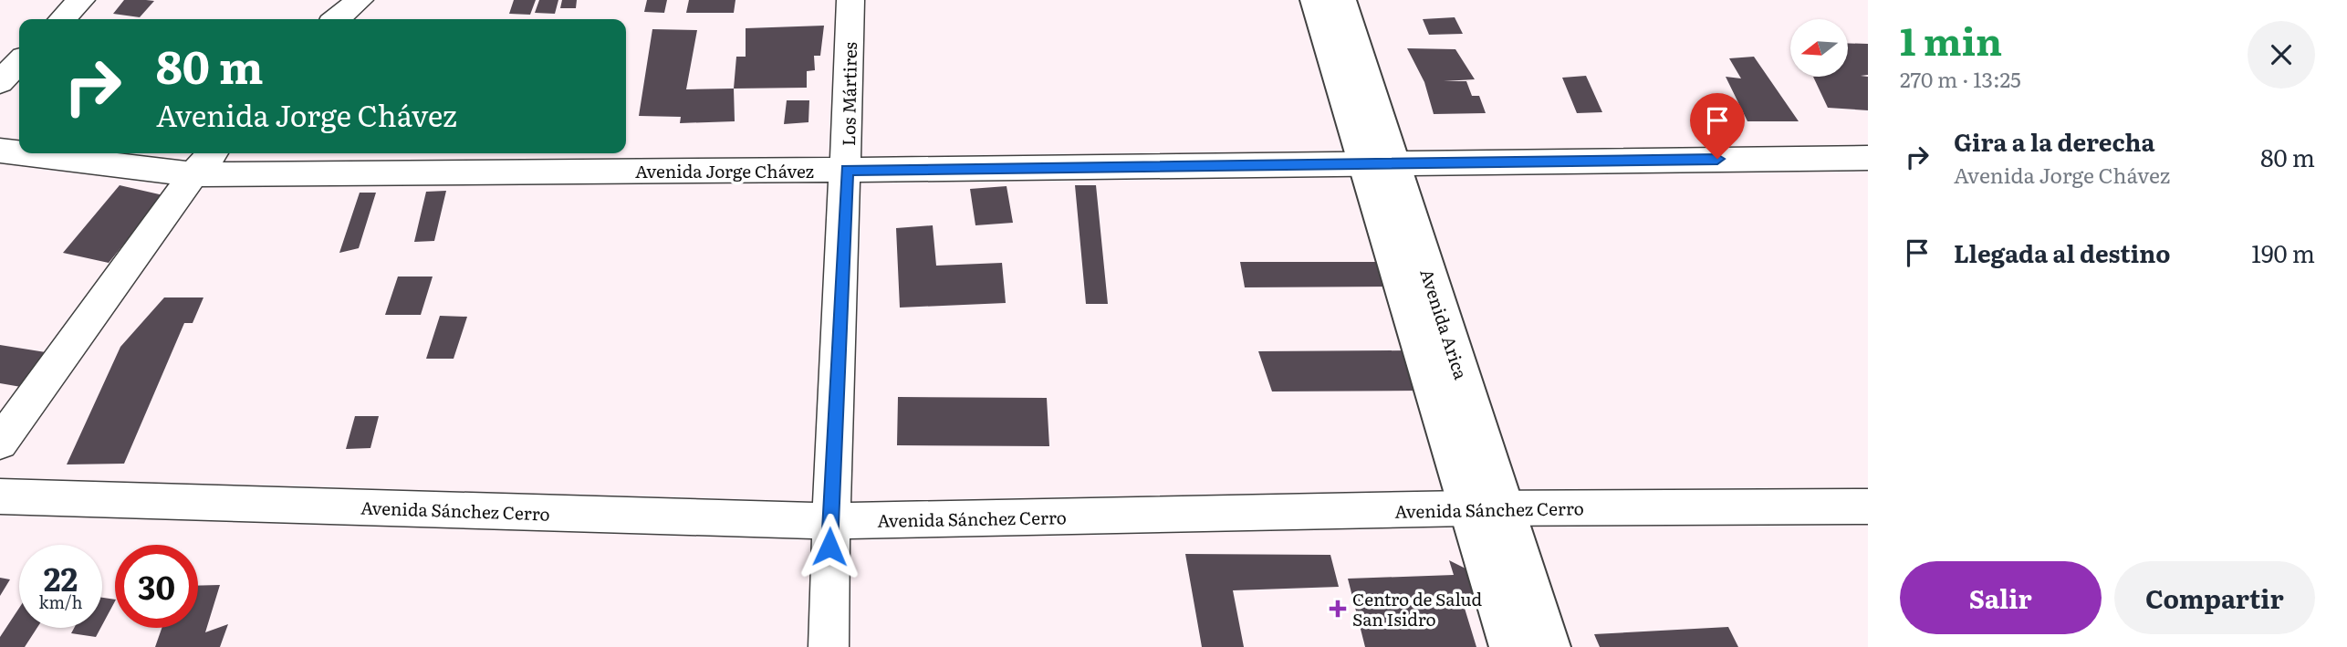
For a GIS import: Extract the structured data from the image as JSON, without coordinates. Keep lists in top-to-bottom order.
{
  "streets": {
    "street": [
      "Los Mártires",
      "Avenida Jorge Chávez",
      "Avenida Arica",
      "Avenida Sánchez Cerro"
    ]
  },
  "crossings": [
    ["Los Mártires", "Avenida Jorge Chávez"],
    ["Los Mártires", "Avenida Sánchez Cerro"],
    ["Avenida Jorge Chávez", "Avenida Arica"],
    ["Avenida Arica", "Avenida Sánchez Cerro"]
  ],
  "places": {
    "health": ["Centro de Salud San Isidro"]
  },
  "north": "left",
  "page": {
    "heading": ["1 min", "270 m · 13:25"],
    "turn": ["80 m", "Avenida Jorge Chávez"],
    "list": [
      {
        "name": "Gira a la derecha",
        "note": "Avenida Jorge Chávez",
        "value": "80 m"
      },
      {
        "name": "Llegada al destino",
        "value": "190 m"
      }
    ],
    "speed": "22 km/h",
    "limit": "30",
    "buttons": ["Salir", "Compartir"]
  }
}
